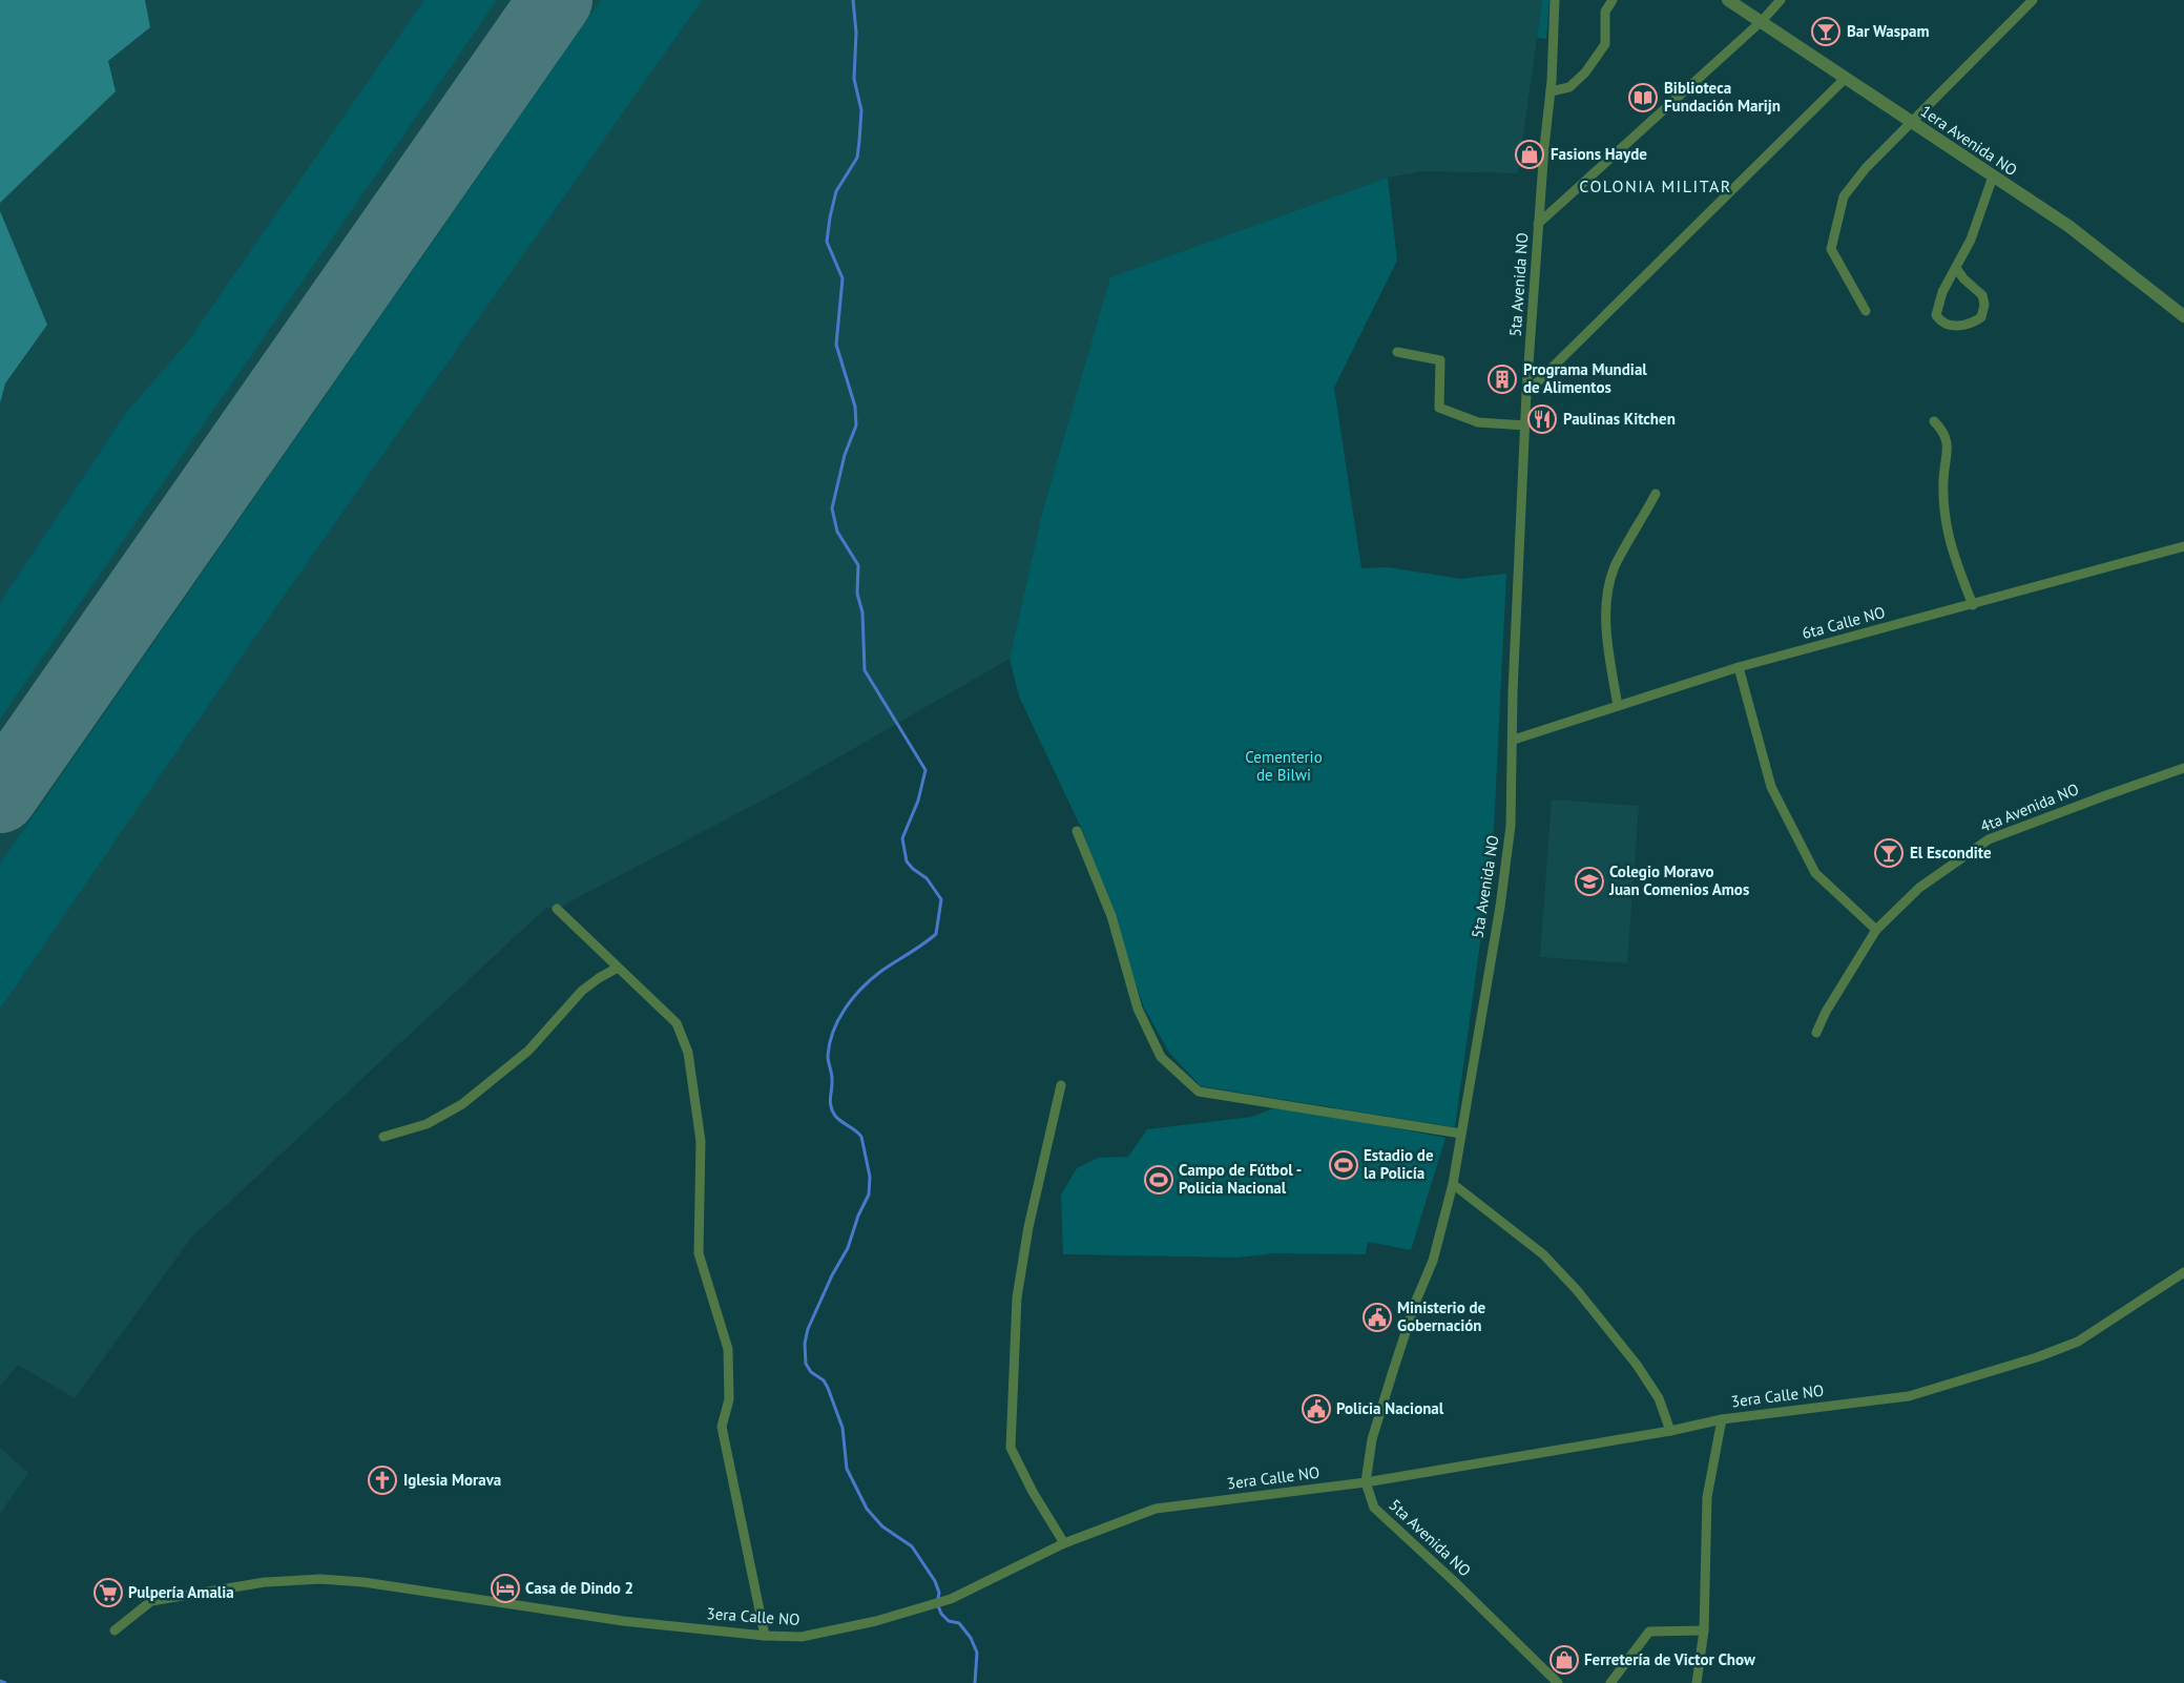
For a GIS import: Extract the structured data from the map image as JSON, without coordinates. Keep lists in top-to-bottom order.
{
  "streets": {
    "street": [
      "1era Avenida NO",
      "5ta Avenida NO",
      "6ta Calle NO",
      "4ta Avenida NO",
      "3era Calle NO"
    ]
  },
  "crossings": [
    ["5ta Avenida NO", "6ta Calle NO"],
    ["5ta Avenida NO", "3era Calle NO"]
  ],
  "districts": ["COLONIA MILITAR"],
  "parks": ["Cementerio de Bilwi"],
  "places": {
    "bar": ["Bar Waspam", "El Escondite"],
    "library": ["Biblioteca Fundación Marijn"],
    "shop": ["Fasions Hayde", "Ferretería de Victor Chow"],
    "building": ["Programa Mundial de Alimentos"],
    "restaurant": ["Paulinas Kitchen"],
    "school or university": ["Colegio Moravo Juan Comenios Amos"],
    "sports": ["Estadio de la Policía", "Campo de Fútbol - Policia Nacional"],
    "public building": ["Ministerio de Gobernación", "Policia Nacional"],
    "church": ["Iglesia Morava"],
    "hotel": ["Casa de Dindo 2"],
    "supermarket": ["Pulpería Amalia"]
  }
}
